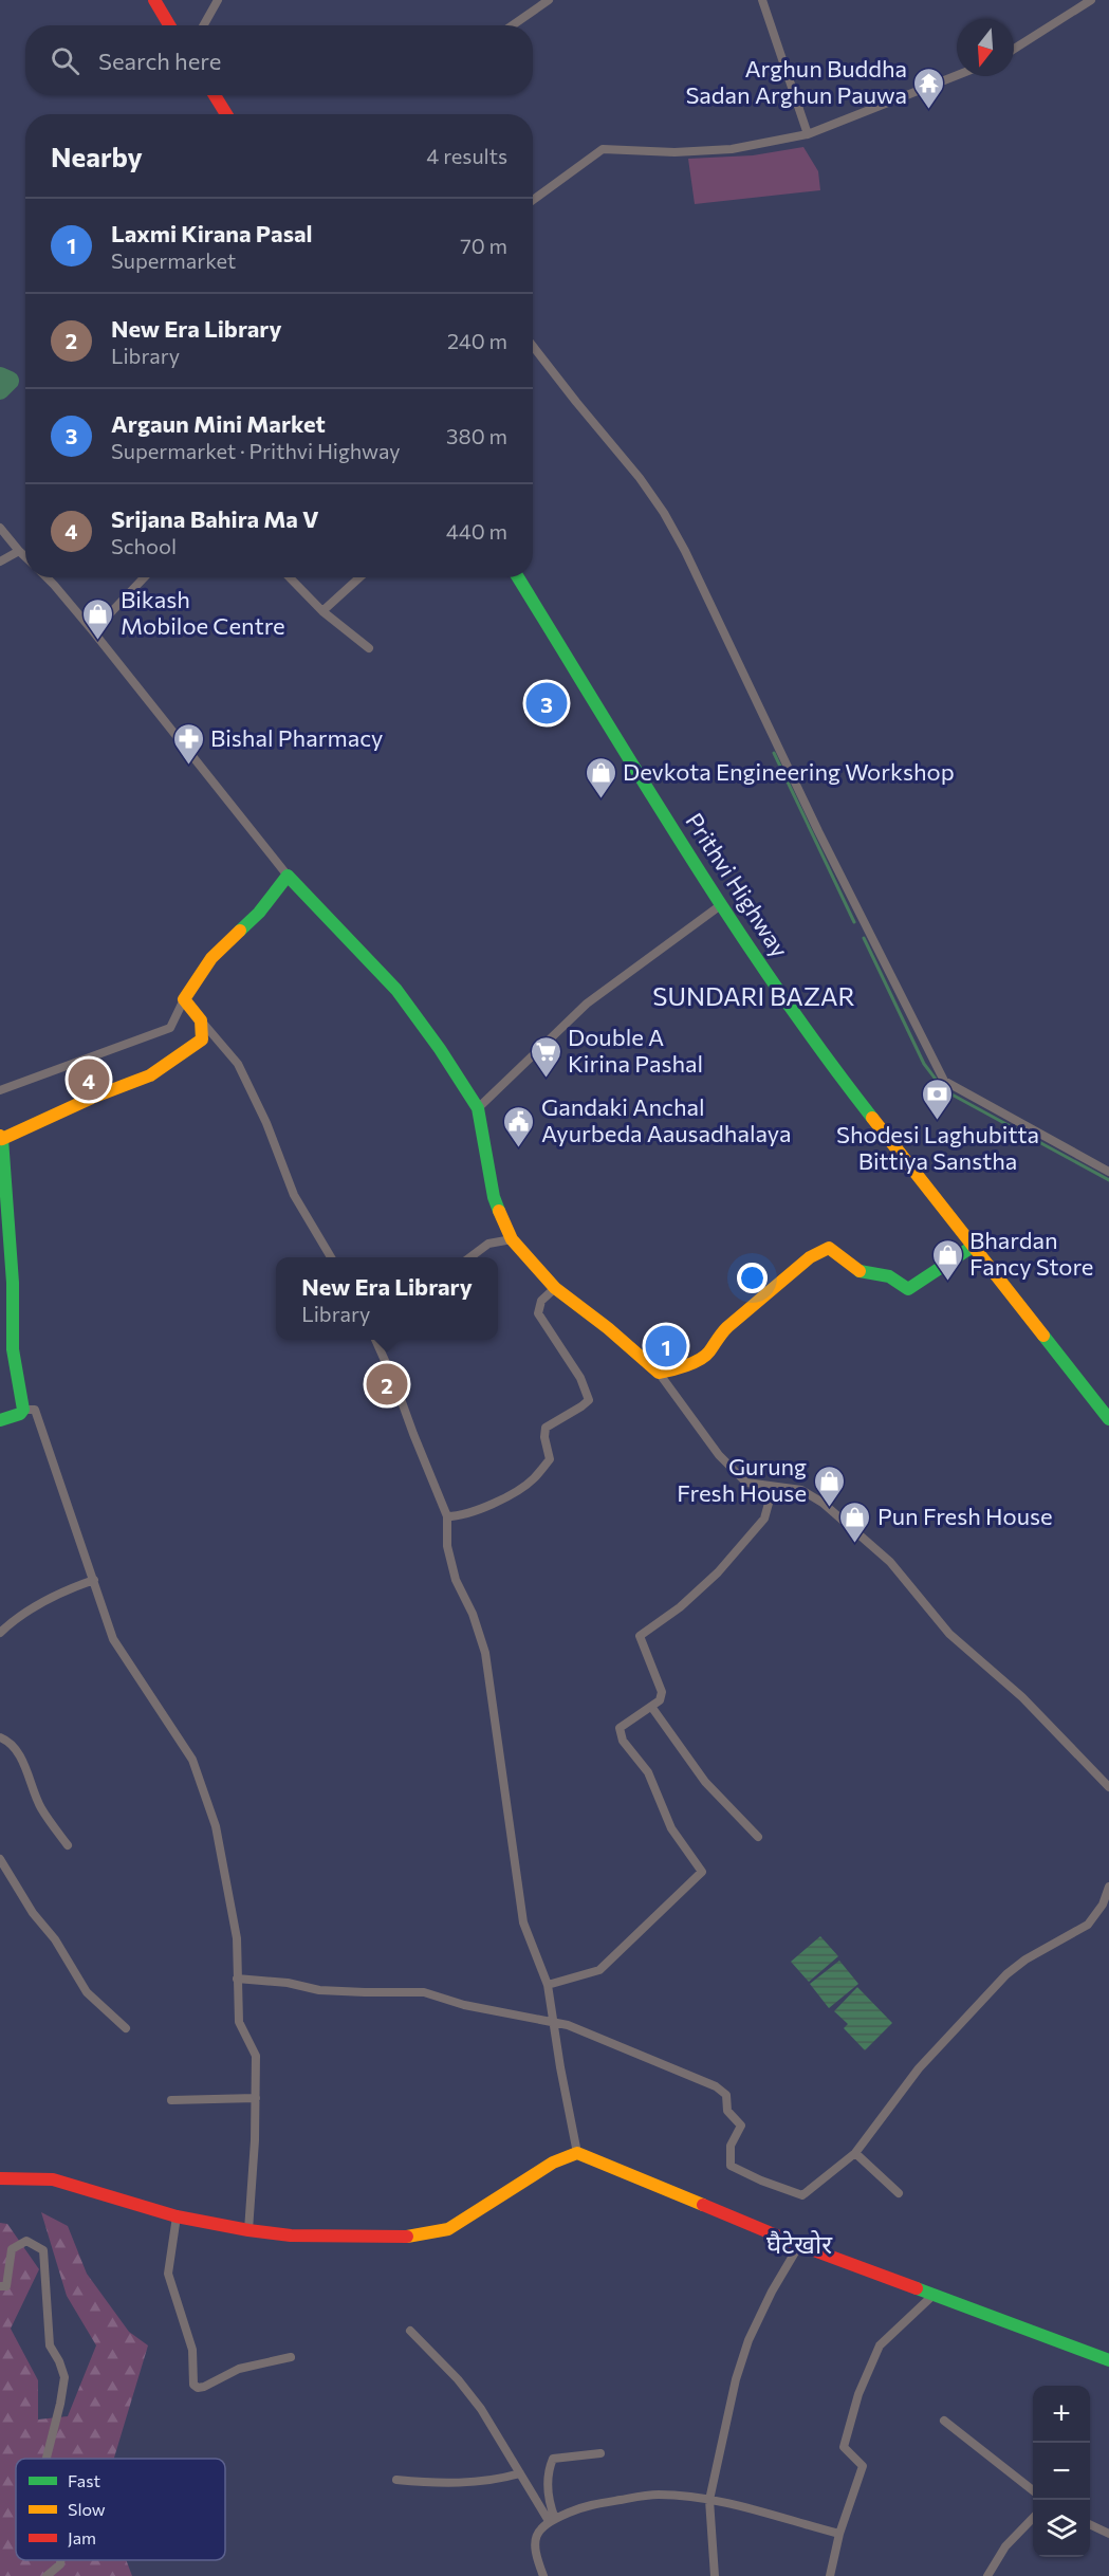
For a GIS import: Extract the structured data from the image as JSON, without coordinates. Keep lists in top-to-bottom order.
{
  "streets": {
    "main road": ["Prithvi Highway"]
  },
  "districts": ["SUNDARI BAZAR", "घैटेखोर"],
  "places": {
    "temple": ["Arghun Buddha Sadan Arghun Pauwa"],
    "shop": [
      "Bikash Mobiloe Centre",
      "Devkota Engineering Workshop",
      "Bhardan Fancy Store",
      "Gurung Fresh House",
      "Pun Fresh House"
    ],
    "pharmacy": ["Bishal Pharmacy"],
    "supermarket": ["Double A Kirina Pashal"],
    "bank": ["Shodesi Laghubitta Bittiya Sanstha"],
    "public building": ["Gandaki Anchal Ayurbeda Aausadhalaya"]
  },
  "legend": ["Fast", "Slow", "Jam"],
  "north": "bottom",
  "page": {
    "search": "Search here",
    "heading": ["Nearby", "4 results"],
    "list": [
      {
        "mark": "1",
        "name": "Laxmi Kirana Pasal",
        "note": "Supermarket",
        "value": "70 m"
      },
      {
        "mark": "2",
        "name": "New Era Library",
        "note": "Library",
        "value": "240 m"
      },
      {
        "mark": "3",
        "name": "Argaun Mini Market",
        "note": "Supermarket · Prithvi Highway",
        "value": "380 m"
      },
      {
        "mark": "4",
        "name": "Srijana Bahira Ma V",
        "note": "School",
        "value": "440 m"
      }
    ],
    "pins": [
      "3",
      "4",
      "1",
      "2"
    ],
    "popup": ["New Era Library", "Library"],
    "map_buttons": ["+", "−"]
  }
}
